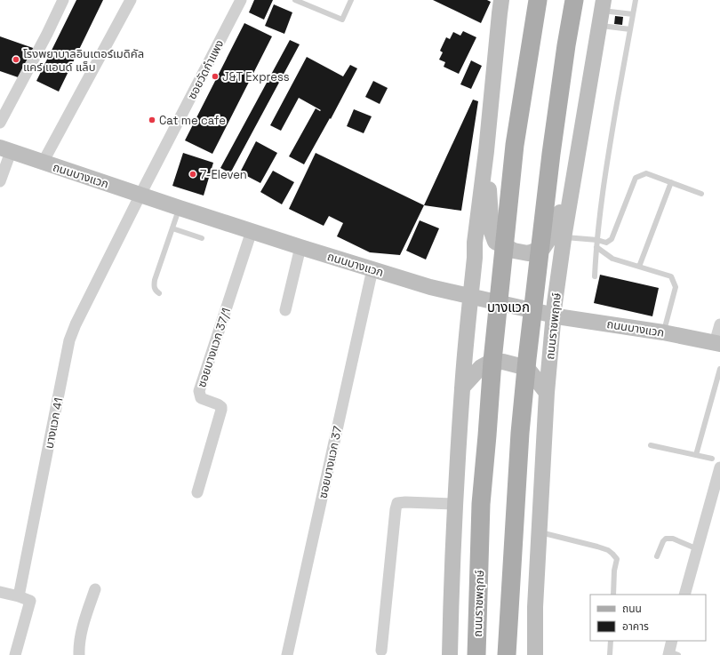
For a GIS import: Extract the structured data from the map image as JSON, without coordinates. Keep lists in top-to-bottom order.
{
  "streets": {
    "main road": ["ถนนบางแวก", "ถนนราชพฤกษ์"],
    "street": [
      "ซอยวัดกำแพง",
      "ซอยบางแวก 37/1",
      "บางแวก 41",
      "ซอยบางแวก 37"
    ]
  },
  "crossings": [
    ["ซอยวัดกำแพง", "ถนนบางแวก"],
    ["ซอยวัดกำแพง", "บางแวก 41"],
    ["ถนนบางแวก", "ถนนราชพฤกษ์"],
    ["ถนนบางแวก", "ซอยบางแวก 37/1"],
    ["ถนนบางแวก", "บางแวก 41"],
    ["ถนนบางแวก", "ซอยบางแวก 37"]
  ],
  "districts": ["บางแวก"],
  "places": [
    "โรงพยาบาลอินเตอร์เมดิคัล แคร์ แอนด์ แล็บ",
    "J&T Express",
    "Cat me cafe",
    "7-Eleven"
  ],
  "legend": ["ถนน", "อาคาร"]
}
